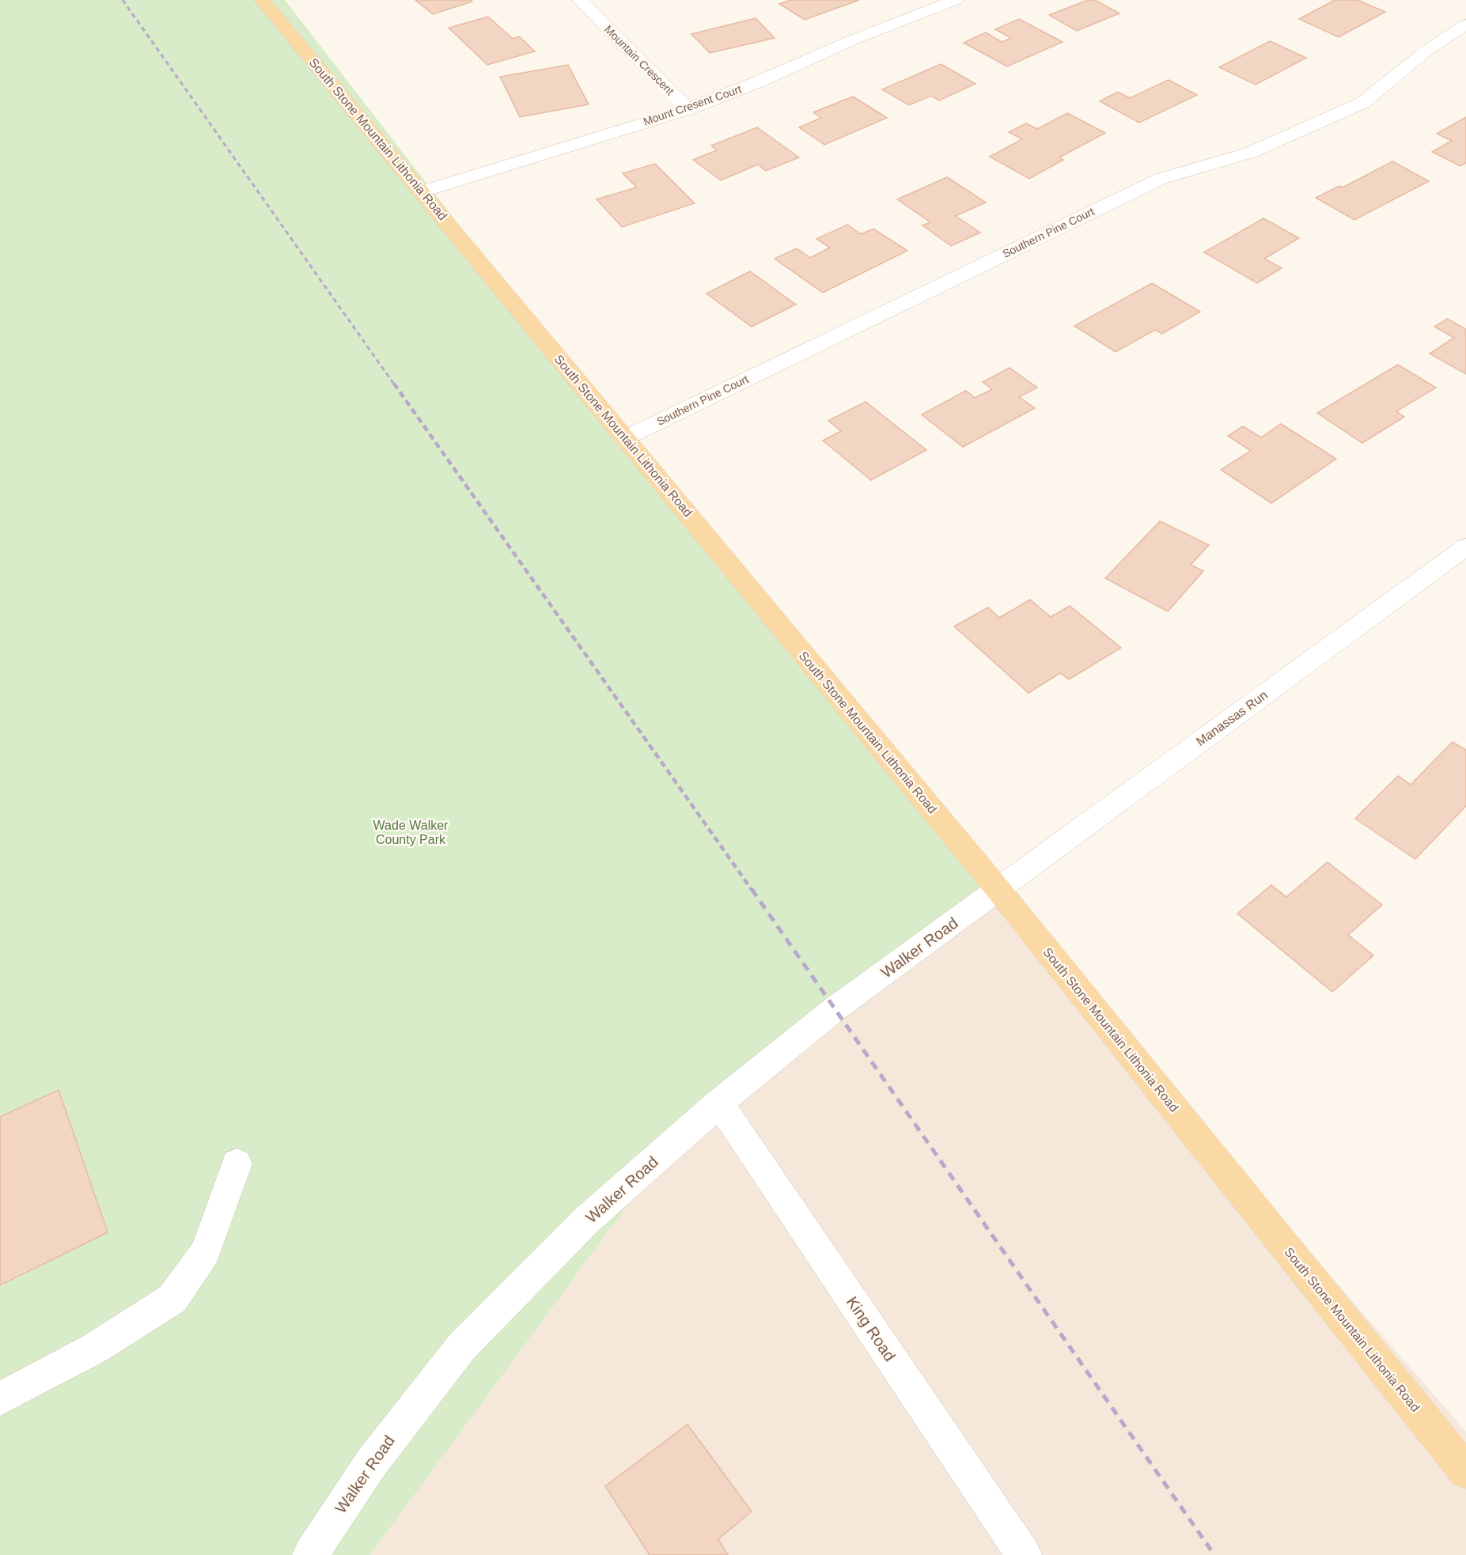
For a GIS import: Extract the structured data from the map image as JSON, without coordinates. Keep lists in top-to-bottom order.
{
  "streets": {
    "main road": ["South Stone Mountain Lithonia Road"],
    "street": [
      "Mountain Crescent",
      "Mount Cresent Court",
      "Southern Pine Court",
      "Manassas Run",
      "Walker Road",
      "King Road"
    ]
  },
  "crossings": [
    ["Mountain Crescent", "Mount Cresent Court"],
    ["Mount Cresent Court", "South Stone Mountain Lithonia Road"],
    ["South Stone Mountain Lithonia Road", "Southern Pine Court"],
    ["South Stone Mountain Lithonia Road", "Manassas Run"],
    ["South Stone Mountain Lithonia Road", "Walker Road"],
    ["Manassas Run", "Walker Road"],
    ["Walker Road", "King Road"]
  ],
  "parks": ["Wade Walker County Park"]
}
